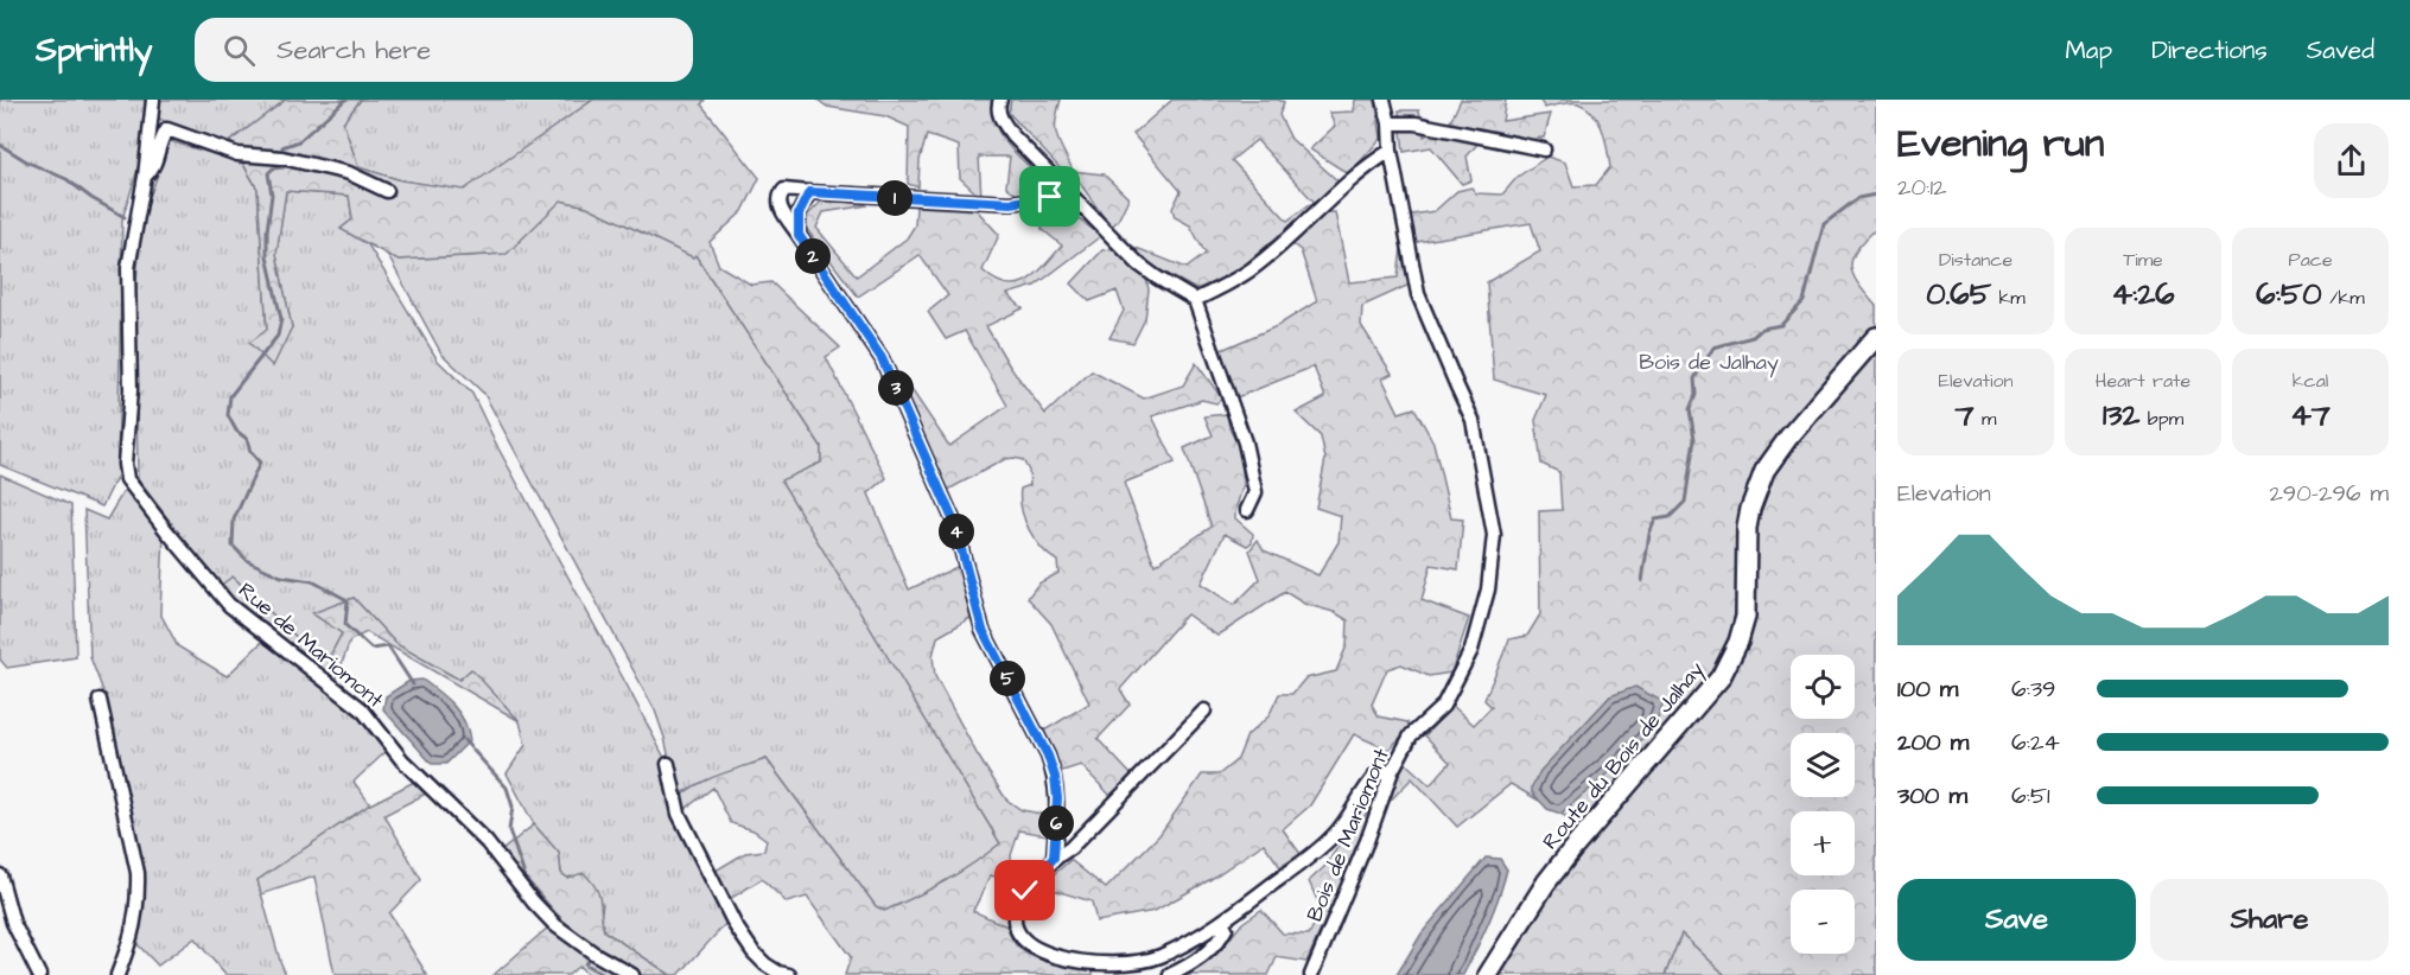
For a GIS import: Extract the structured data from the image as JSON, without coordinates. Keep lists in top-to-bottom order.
{
  "streets": {
    "main road": ["Route du Bois de Jalhay"],
    "street": ["Rue de Mariomont", "Bois de Mariomont"]
  },
  "parks": ["Bois de Jalhay"],
  "page": {
    "header": "Sprintly",
    "search": "Search here",
    "nav": ["Map", "Directions", "Saved"],
    "heading": ["Evening run", "20:12"],
    "pins": [
      "1",
      "2",
      "3",
      "4",
      "5",
      "6"
    ],
    "stats": [
      ["Distance", "0.65 km"],
      ["Time", "4:26"],
      ["Pace", "6:50 /km"],
      ["Elevation", "7 m"],
      ["Heart rate", "132 bpm"],
      ["kcal", "47"]
    ],
    "chart": ["Elevation", "290–296 m"],
    "map_buttons": ["+", "−"],
    "list": [
      {
        "name": "100 m",
        "note": "6:39"
      },
      {
        "name": "200 m",
        "note": "6:24"
      },
      {
        "name": "300 m",
        "note": "6:51"
      }
    ],
    "buttons": ["Save", "Share"]
  }
}
